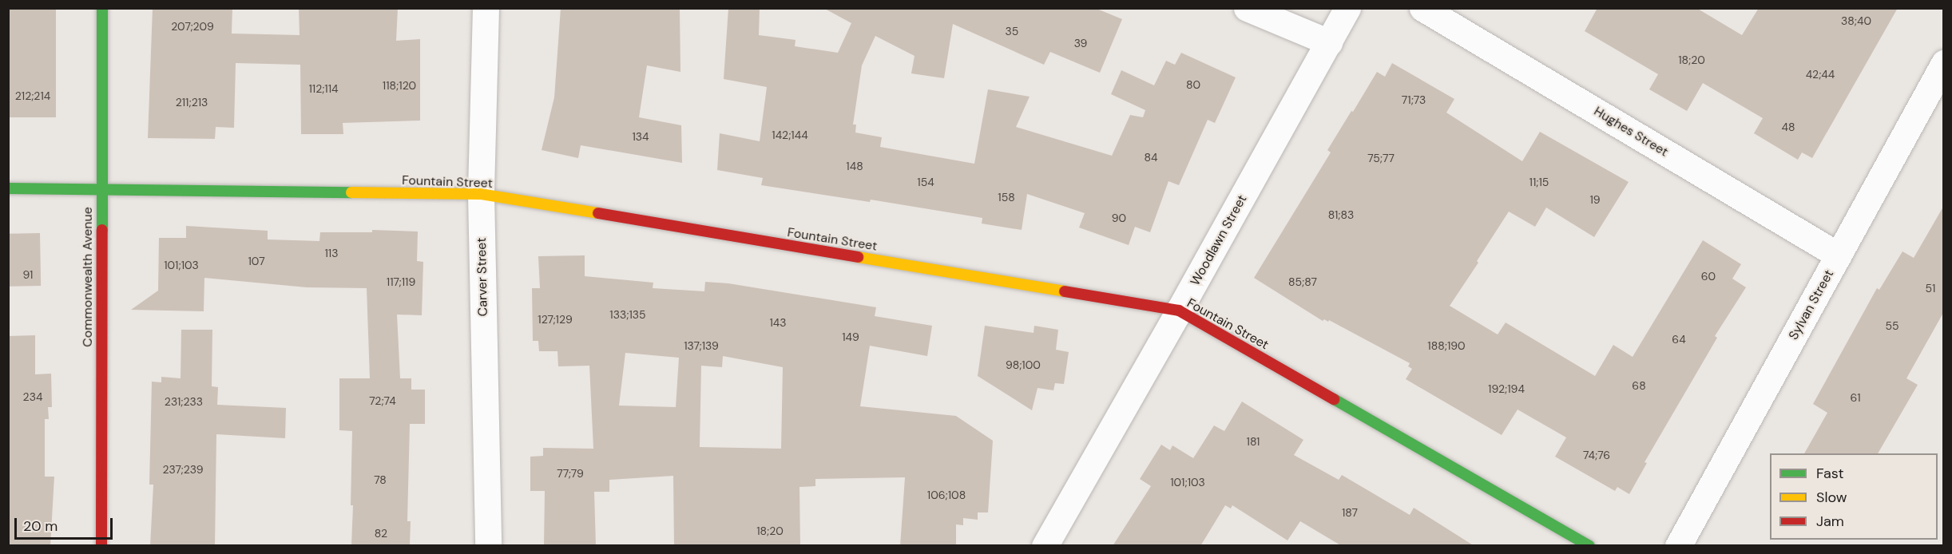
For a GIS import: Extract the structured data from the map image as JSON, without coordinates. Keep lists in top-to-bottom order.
{
  "streets": {
    "street": [
      "Hughes Street",
      "Fountain Street",
      "Woodlawn Street",
      "Commonwealth Avenue",
      "Carver Street",
      "Sylvan Street"
    ]
  },
  "crossings": [
    ["Hughes Street", "Sylvan Street"],
    ["Fountain Street", "Woodlawn Street"],
    ["Fountain Street", "Commonwealth Avenue"],
    ["Fountain Street", "Carver Street"]
  ],
  "house_numbers": [
    "38;40",
    "207;209",
    "35",
    "39",
    "18;20",
    "42;44",
    "80",
    "118;120",
    "112;114",
    "212;214",
    "71;73",
    "211;213",
    "48",
    "142;144",
    "134",
    "84",
    "75;77",
    "148",
    "154",
    "11;15",
    "158",
    "19",
    "81;83",
    "90",
    "113",
    "107",
    "101;103",
    "91",
    "60",
    "117;119",
    "85;87",
    "51",
    "133;135",
    "127;129",
    "143",
    "55",
    "149",
    "64",
    "137;139",
    "188;190",
    "98;100",
    "68",
    "192;194",
    "234",
    "61",
    "72;74",
    "231;233",
    "181",
    "74;76",
    "237;239",
    "77;79",
    "78",
    "101;103",
    "106;108",
    "187",
    "18;20",
    "82"
  ],
  "legend": ["Fast", "Slow", "Jam"],
  "scale_bar": "20 m"
}
